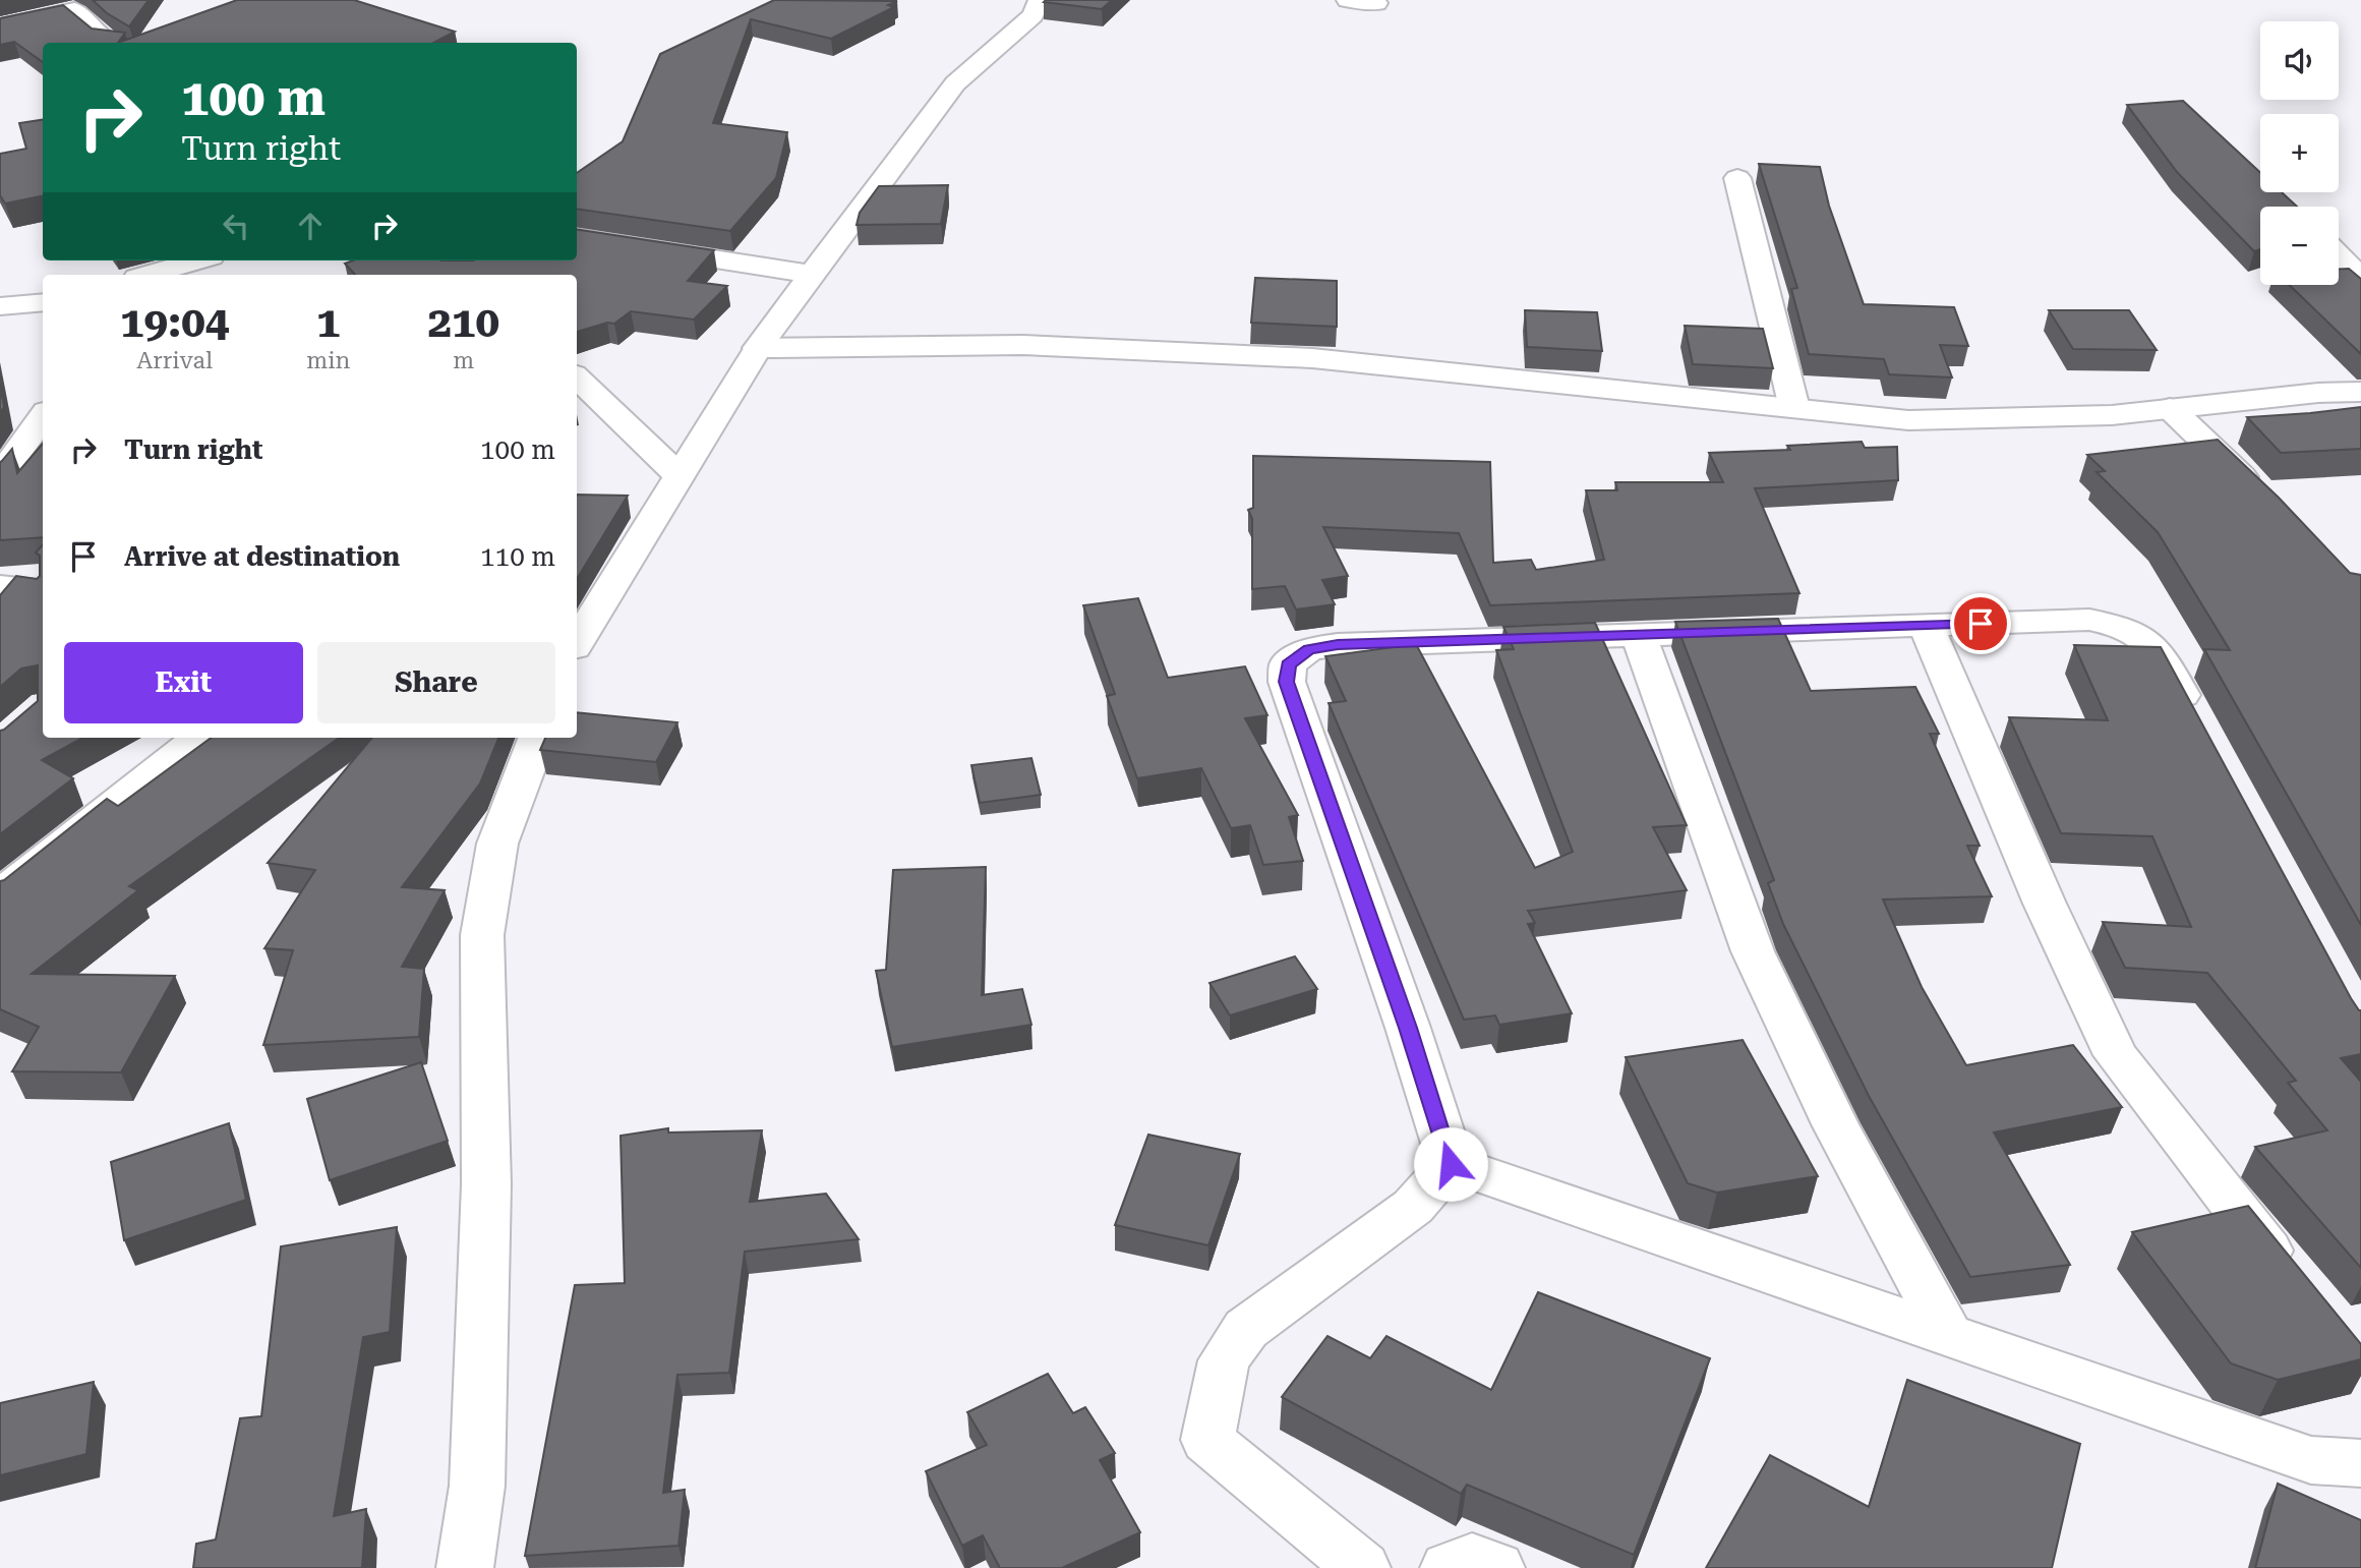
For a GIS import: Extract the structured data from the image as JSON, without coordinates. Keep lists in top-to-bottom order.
{
  "page": {
    "map_buttons": ["+", "−"],
    "turn": ["100 m", "Turn right"],
    "eta": [
      "19:04",
      "Arrival",
      "1",
      "min",
      "210",
      "m"
    ],
    "list": [
      {
        "name": "Turn right",
        "value": "100 m"
      },
      {
        "name": "Arrive at destination",
        "value": "110 m"
      }
    ],
    "buttons": ["Exit", "Share"]
  }
}
